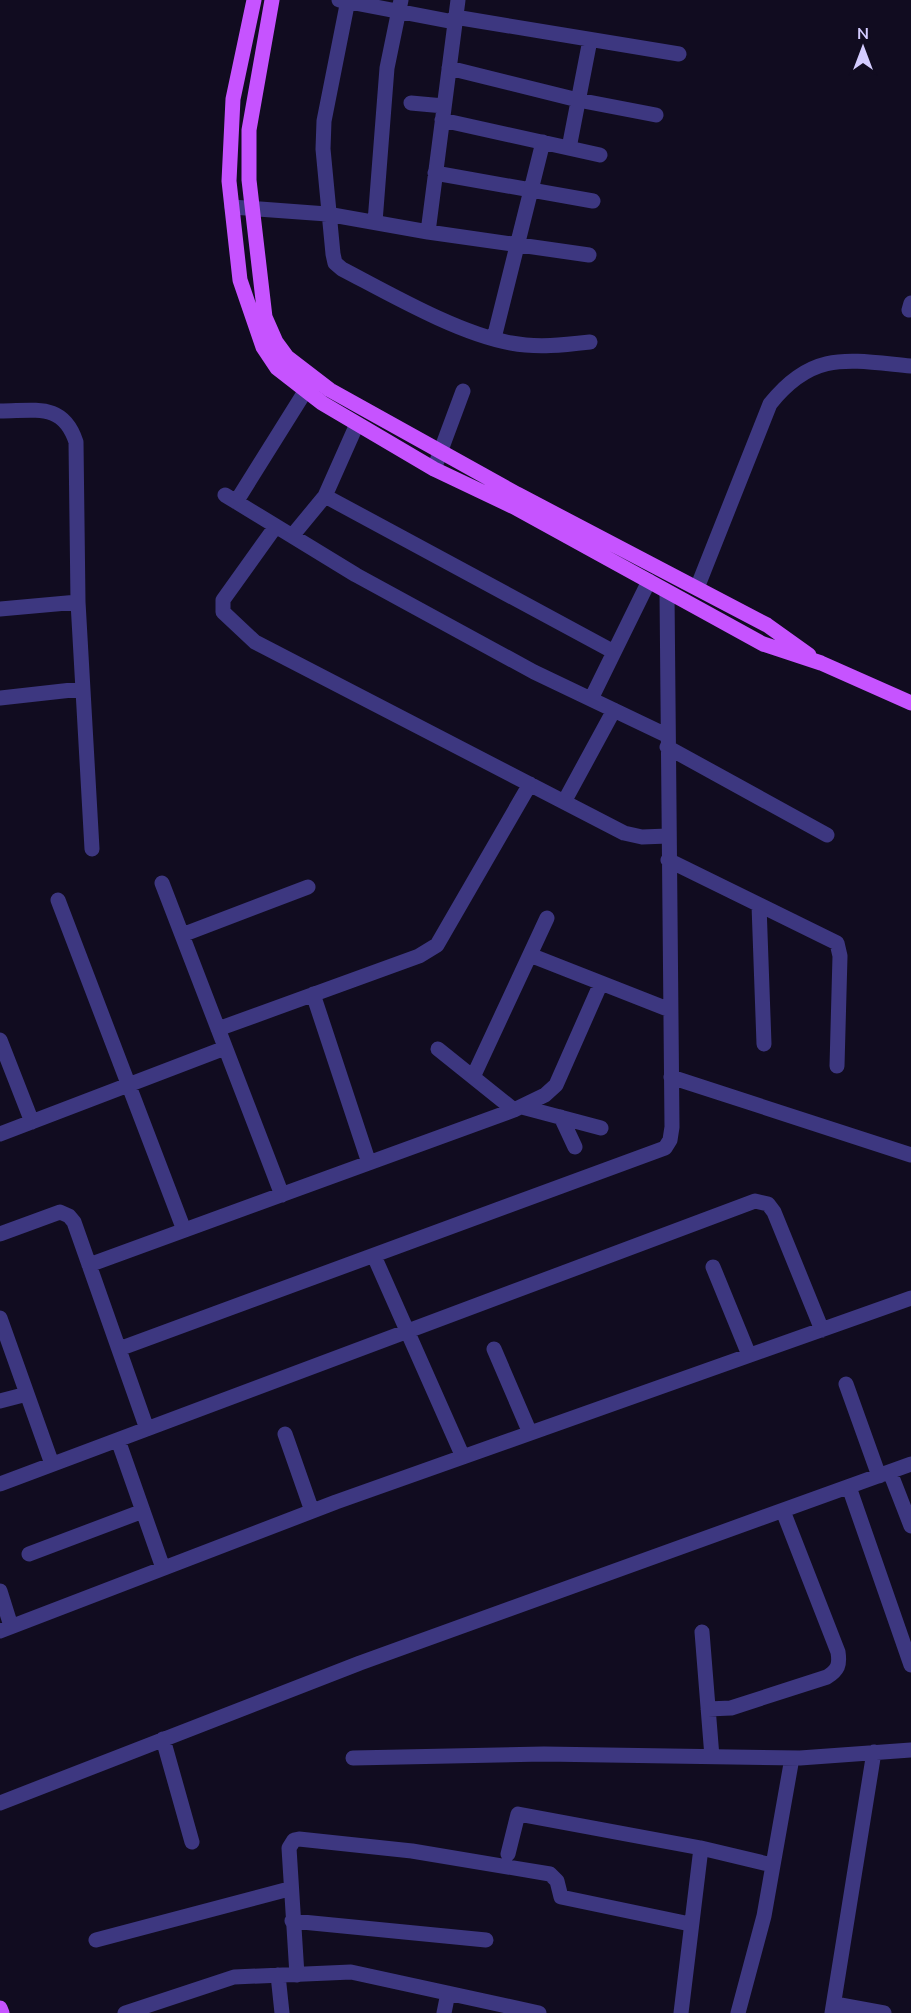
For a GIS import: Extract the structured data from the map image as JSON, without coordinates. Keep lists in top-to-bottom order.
{
  "north": "top"
}
